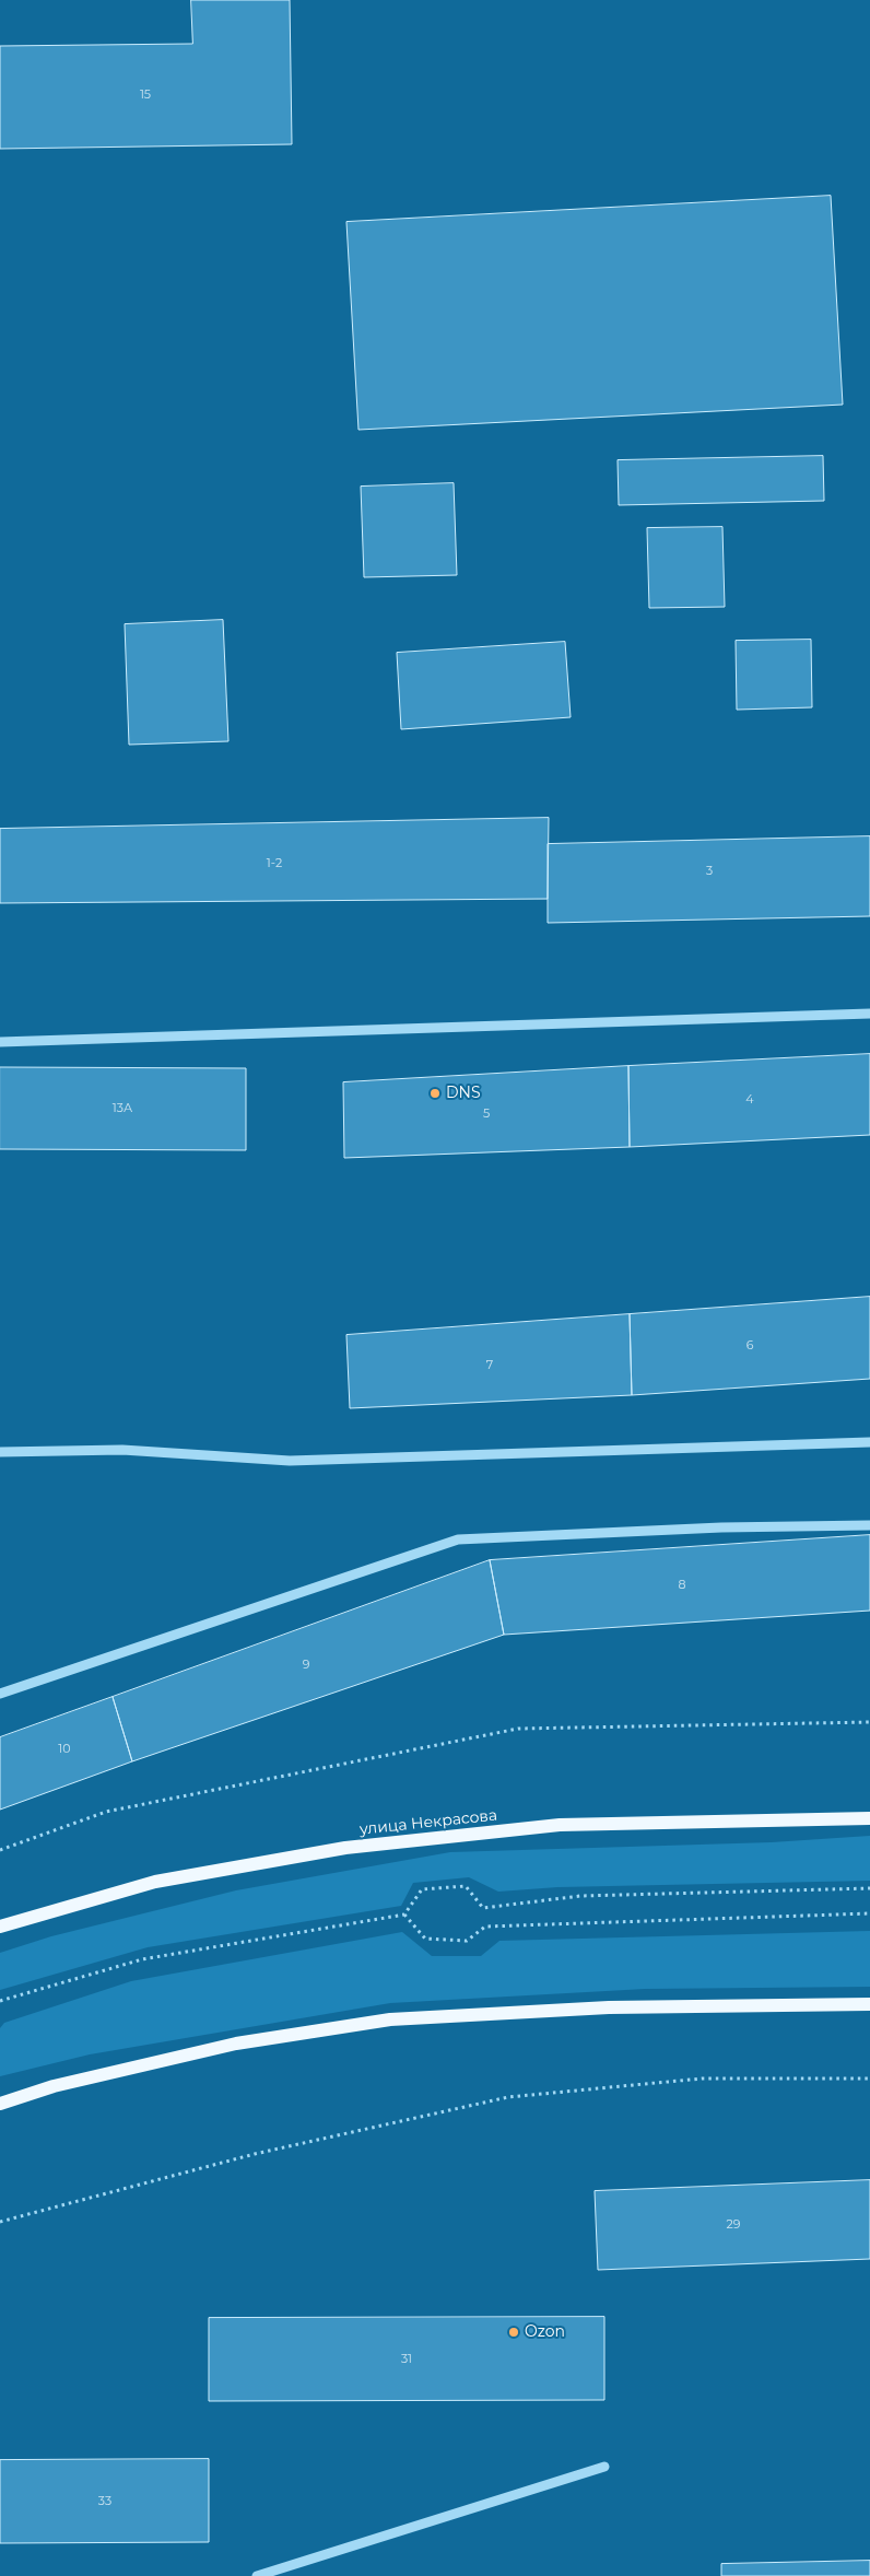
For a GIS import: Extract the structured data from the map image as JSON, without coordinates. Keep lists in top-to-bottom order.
{
  "streets": {
    "main road": ["улица Некрасова"]
  },
  "places": ["DNS", "Ozon"],
  "house_numbers": [
    "15",
    "1-2",
    "3",
    "4",
    "13А",
    "5",
    "6",
    "7",
    "8",
    "9",
    "10",
    "29",
    "31",
    "33"
  ]
}
